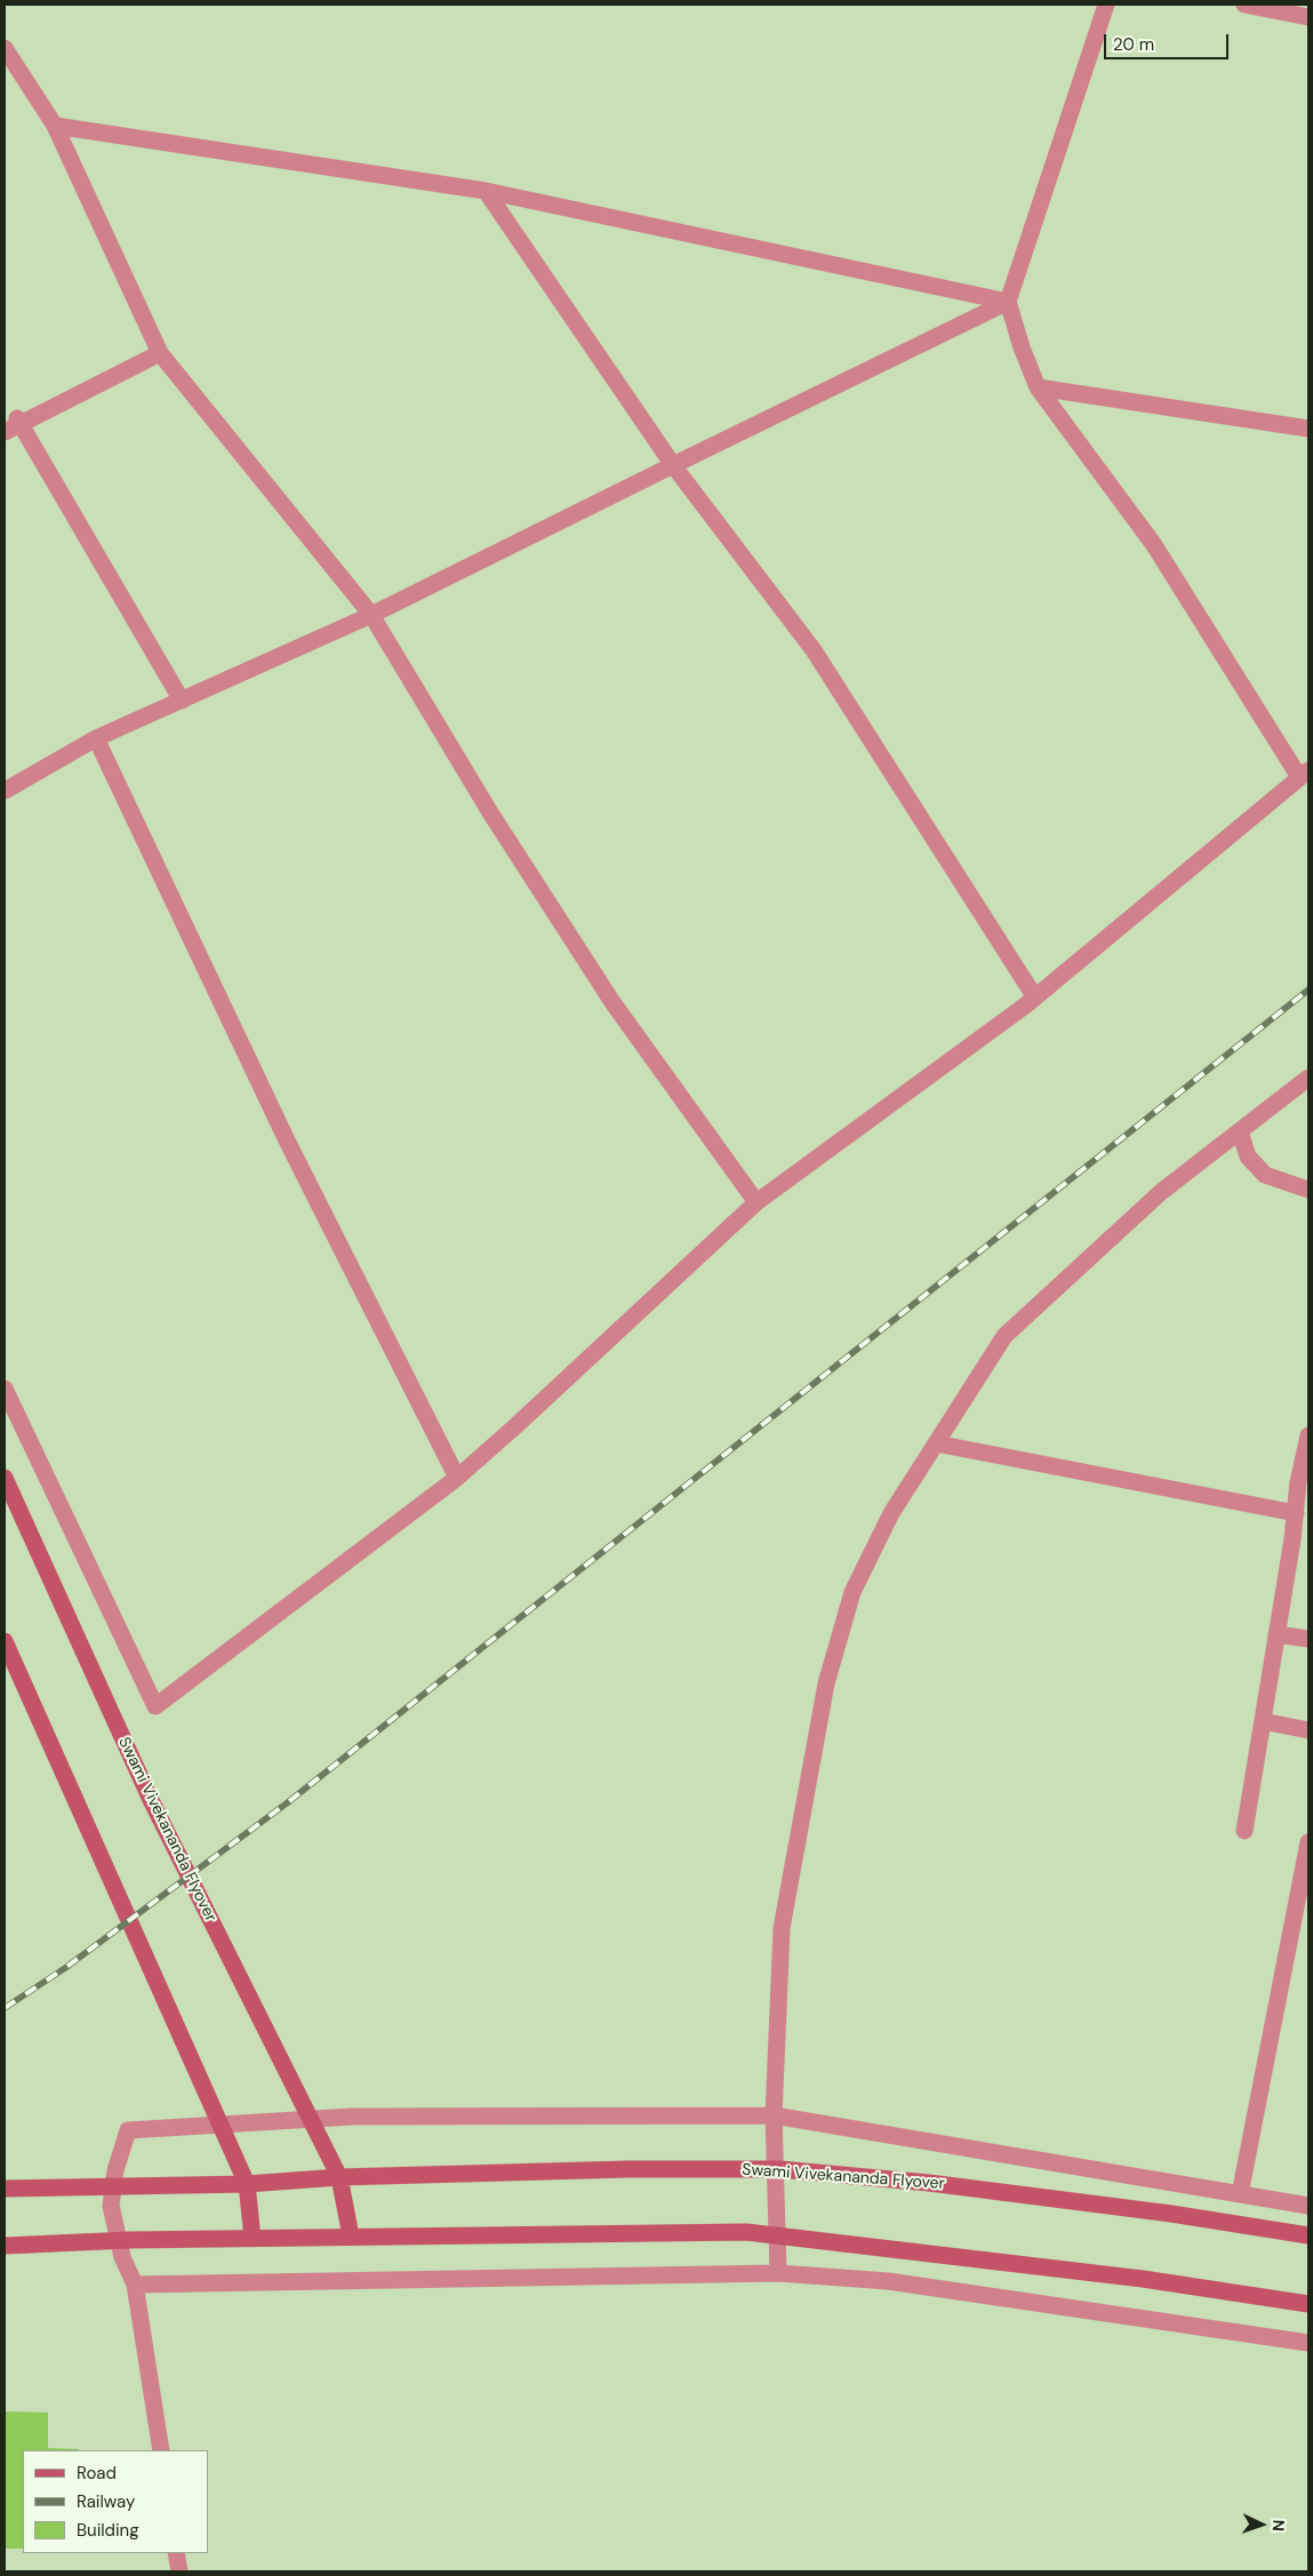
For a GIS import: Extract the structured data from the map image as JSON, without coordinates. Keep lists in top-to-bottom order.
{
  "streets": {
    "main road": ["Swami Vivekananda Flyover"]
  },
  "legend": ["Road", "Railway", "Building"],
  "scale_bar": "20 m",
  "north": "right"
}
